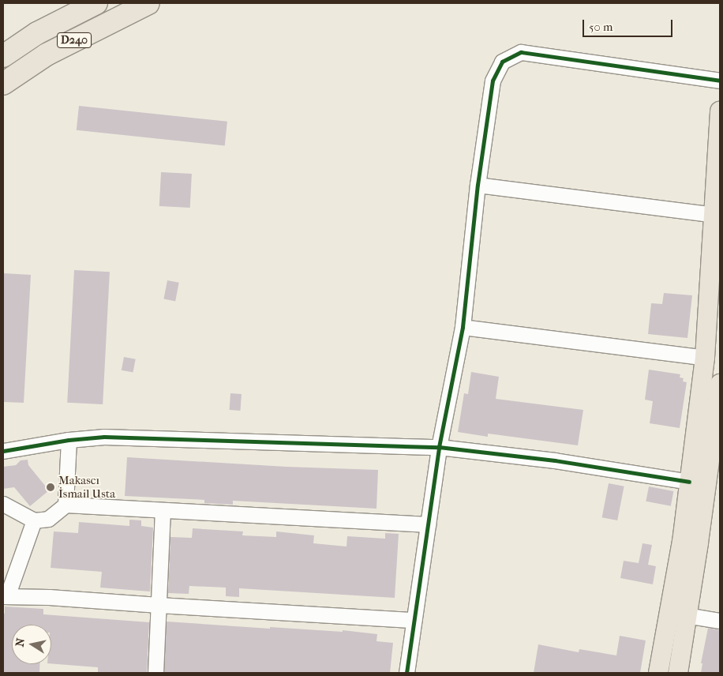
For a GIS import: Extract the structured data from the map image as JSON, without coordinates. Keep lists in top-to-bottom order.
{
  "streets": {
    "highway": ["D240"]
  },
  "places": ["Makascı İsmail Usta"],
  "scale_bar": "50 m",
  "north": "left"
}
